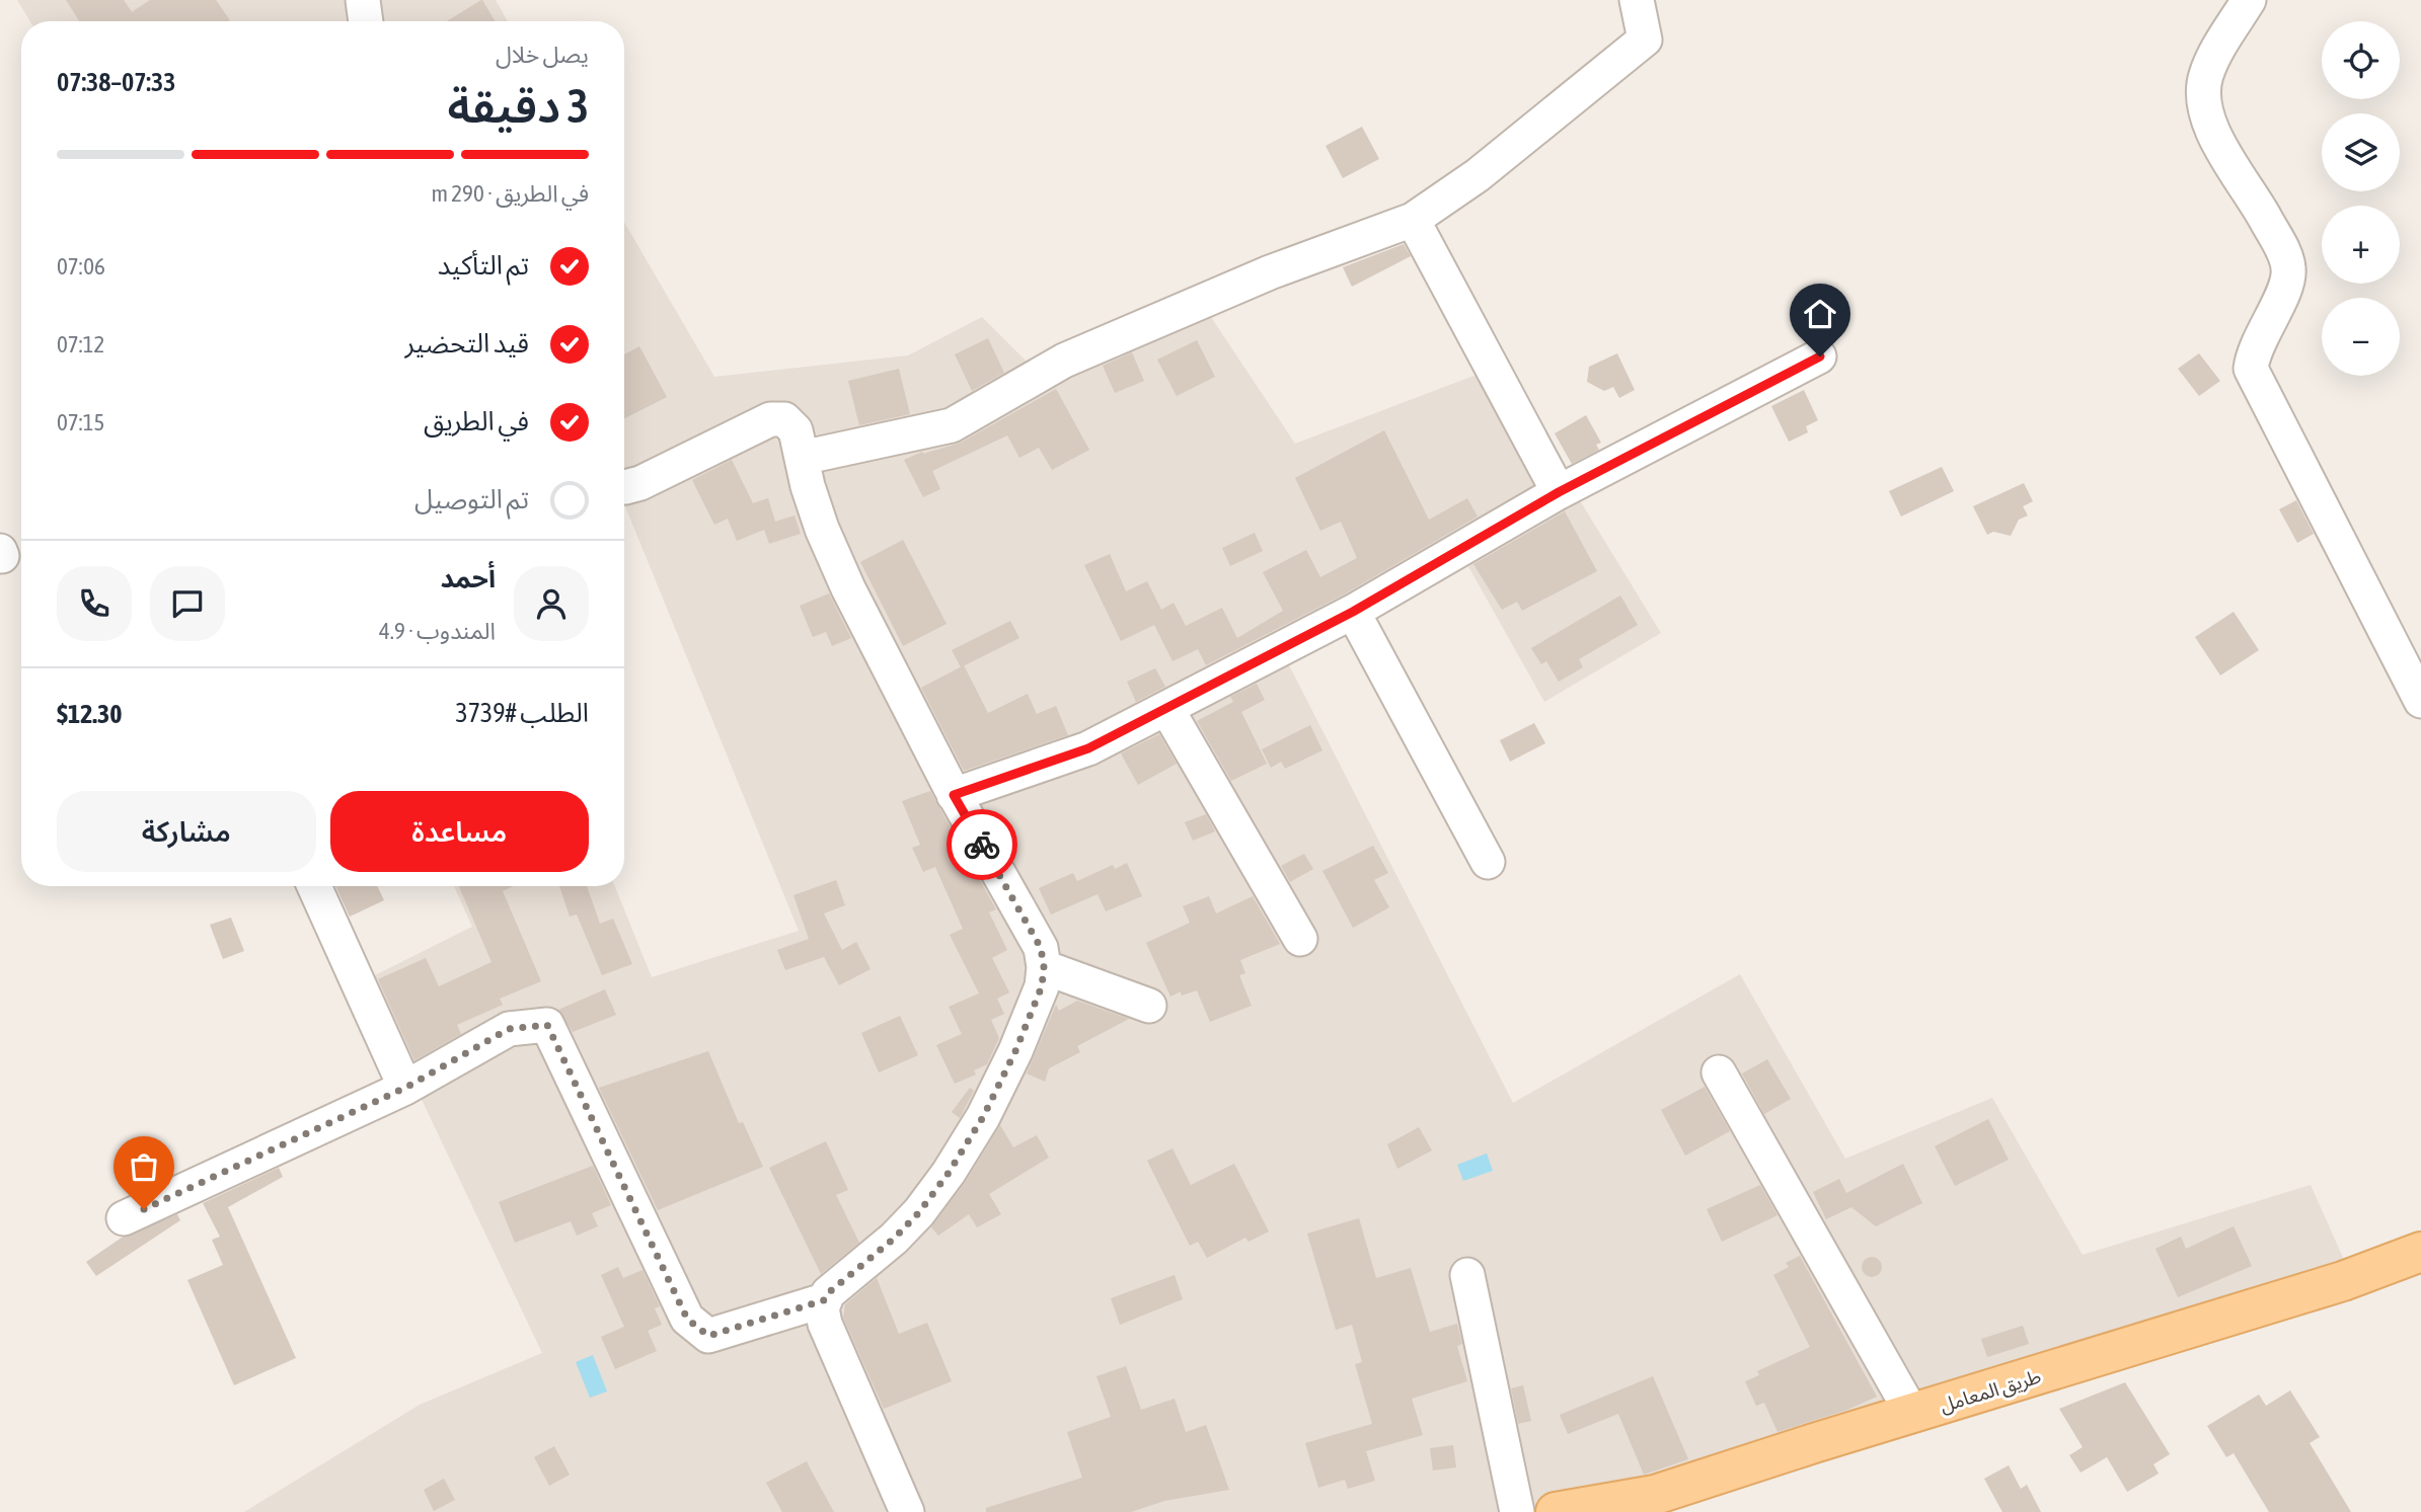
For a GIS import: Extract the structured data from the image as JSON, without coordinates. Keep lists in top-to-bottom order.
{
  "streets": {
    "main road": ["طريق المعامل"]
  },
  "page": {
    "map_buttons": ["+", "−"],
    "heading": ["3 دقيقة", "يصل خلال", "07:33–07:38"],
    "panel": [
      "أحمد",
      "المندوب · 4.9",
      "الطلب #3739",
      "$12.30"
    ],
    "bar": "في الطريق · 290 m",
    "list": [
      ["تم التأكيد", "07:06"],
      ["قيد التحضير", "07:12"],
      ["في الطريق", "07:15"],
      "تم التوصيل"
    ],
    "buttons": ["مساعدة", "مشاركة"]
  }
}
